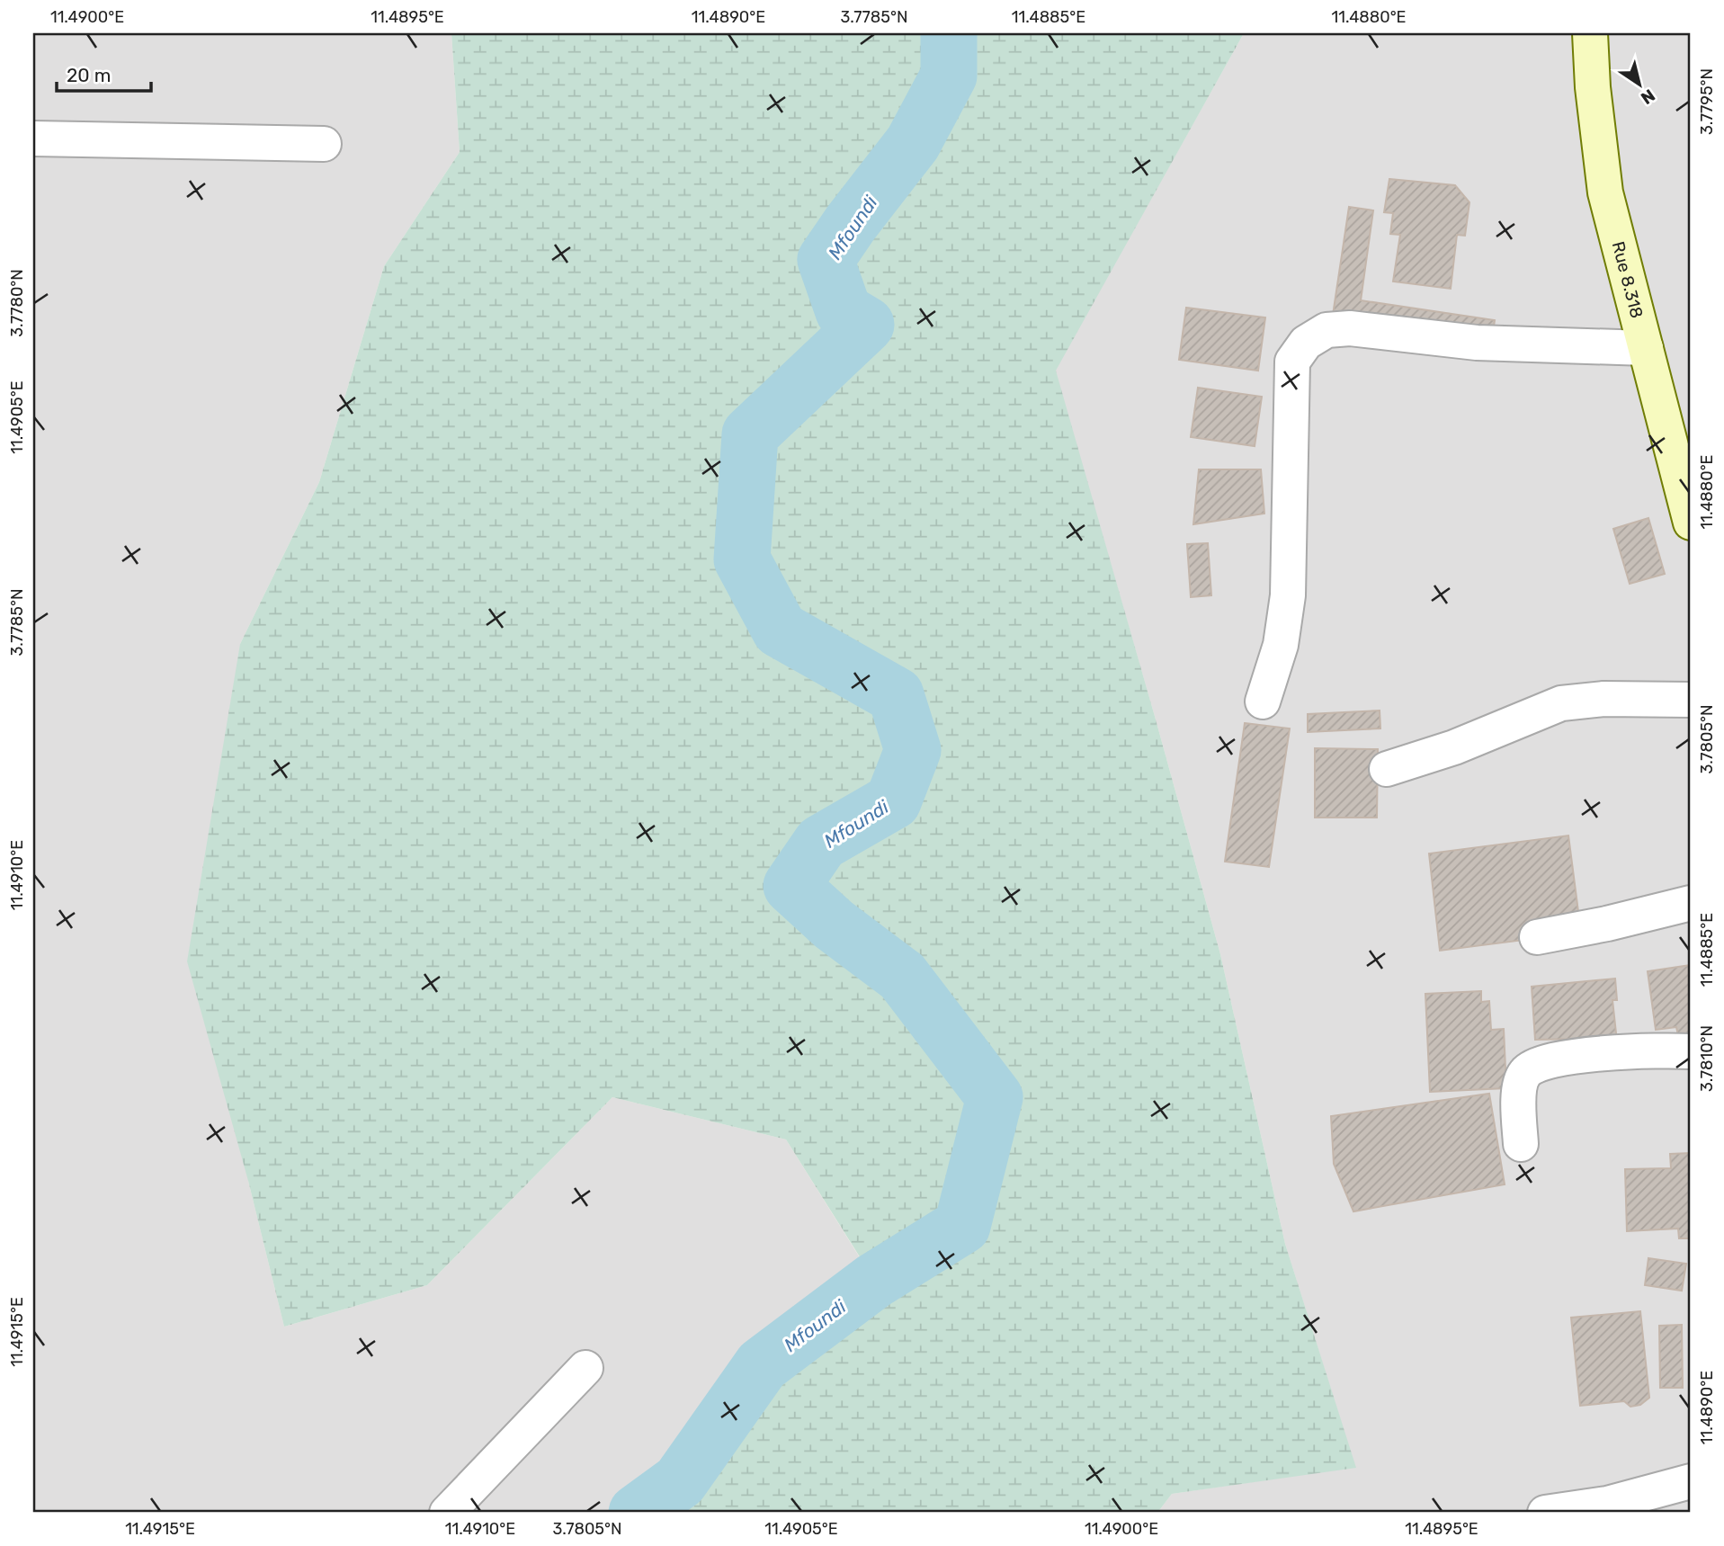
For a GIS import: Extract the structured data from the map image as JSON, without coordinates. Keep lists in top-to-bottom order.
{
  "streets": {
    "main road": ["Rue 8.318"]
  },
  "water": ["Mfoundi"],
  "scale_bar": "20 m",
  "north": "bottom right",
  "coordinates": [
    "11.4900°E",
    "11.4895°E",
    "11.4890°E",
    "3.7785°N",
    "11.4885°E",
    "11.4880°E",
    "3.7795°N",
    "3.7780°N",
    "11.4905°E",
    "3.7805°N",
    "11.4910°E",
    "3.7810°N",
    "11.4915°E"
  ]
}
